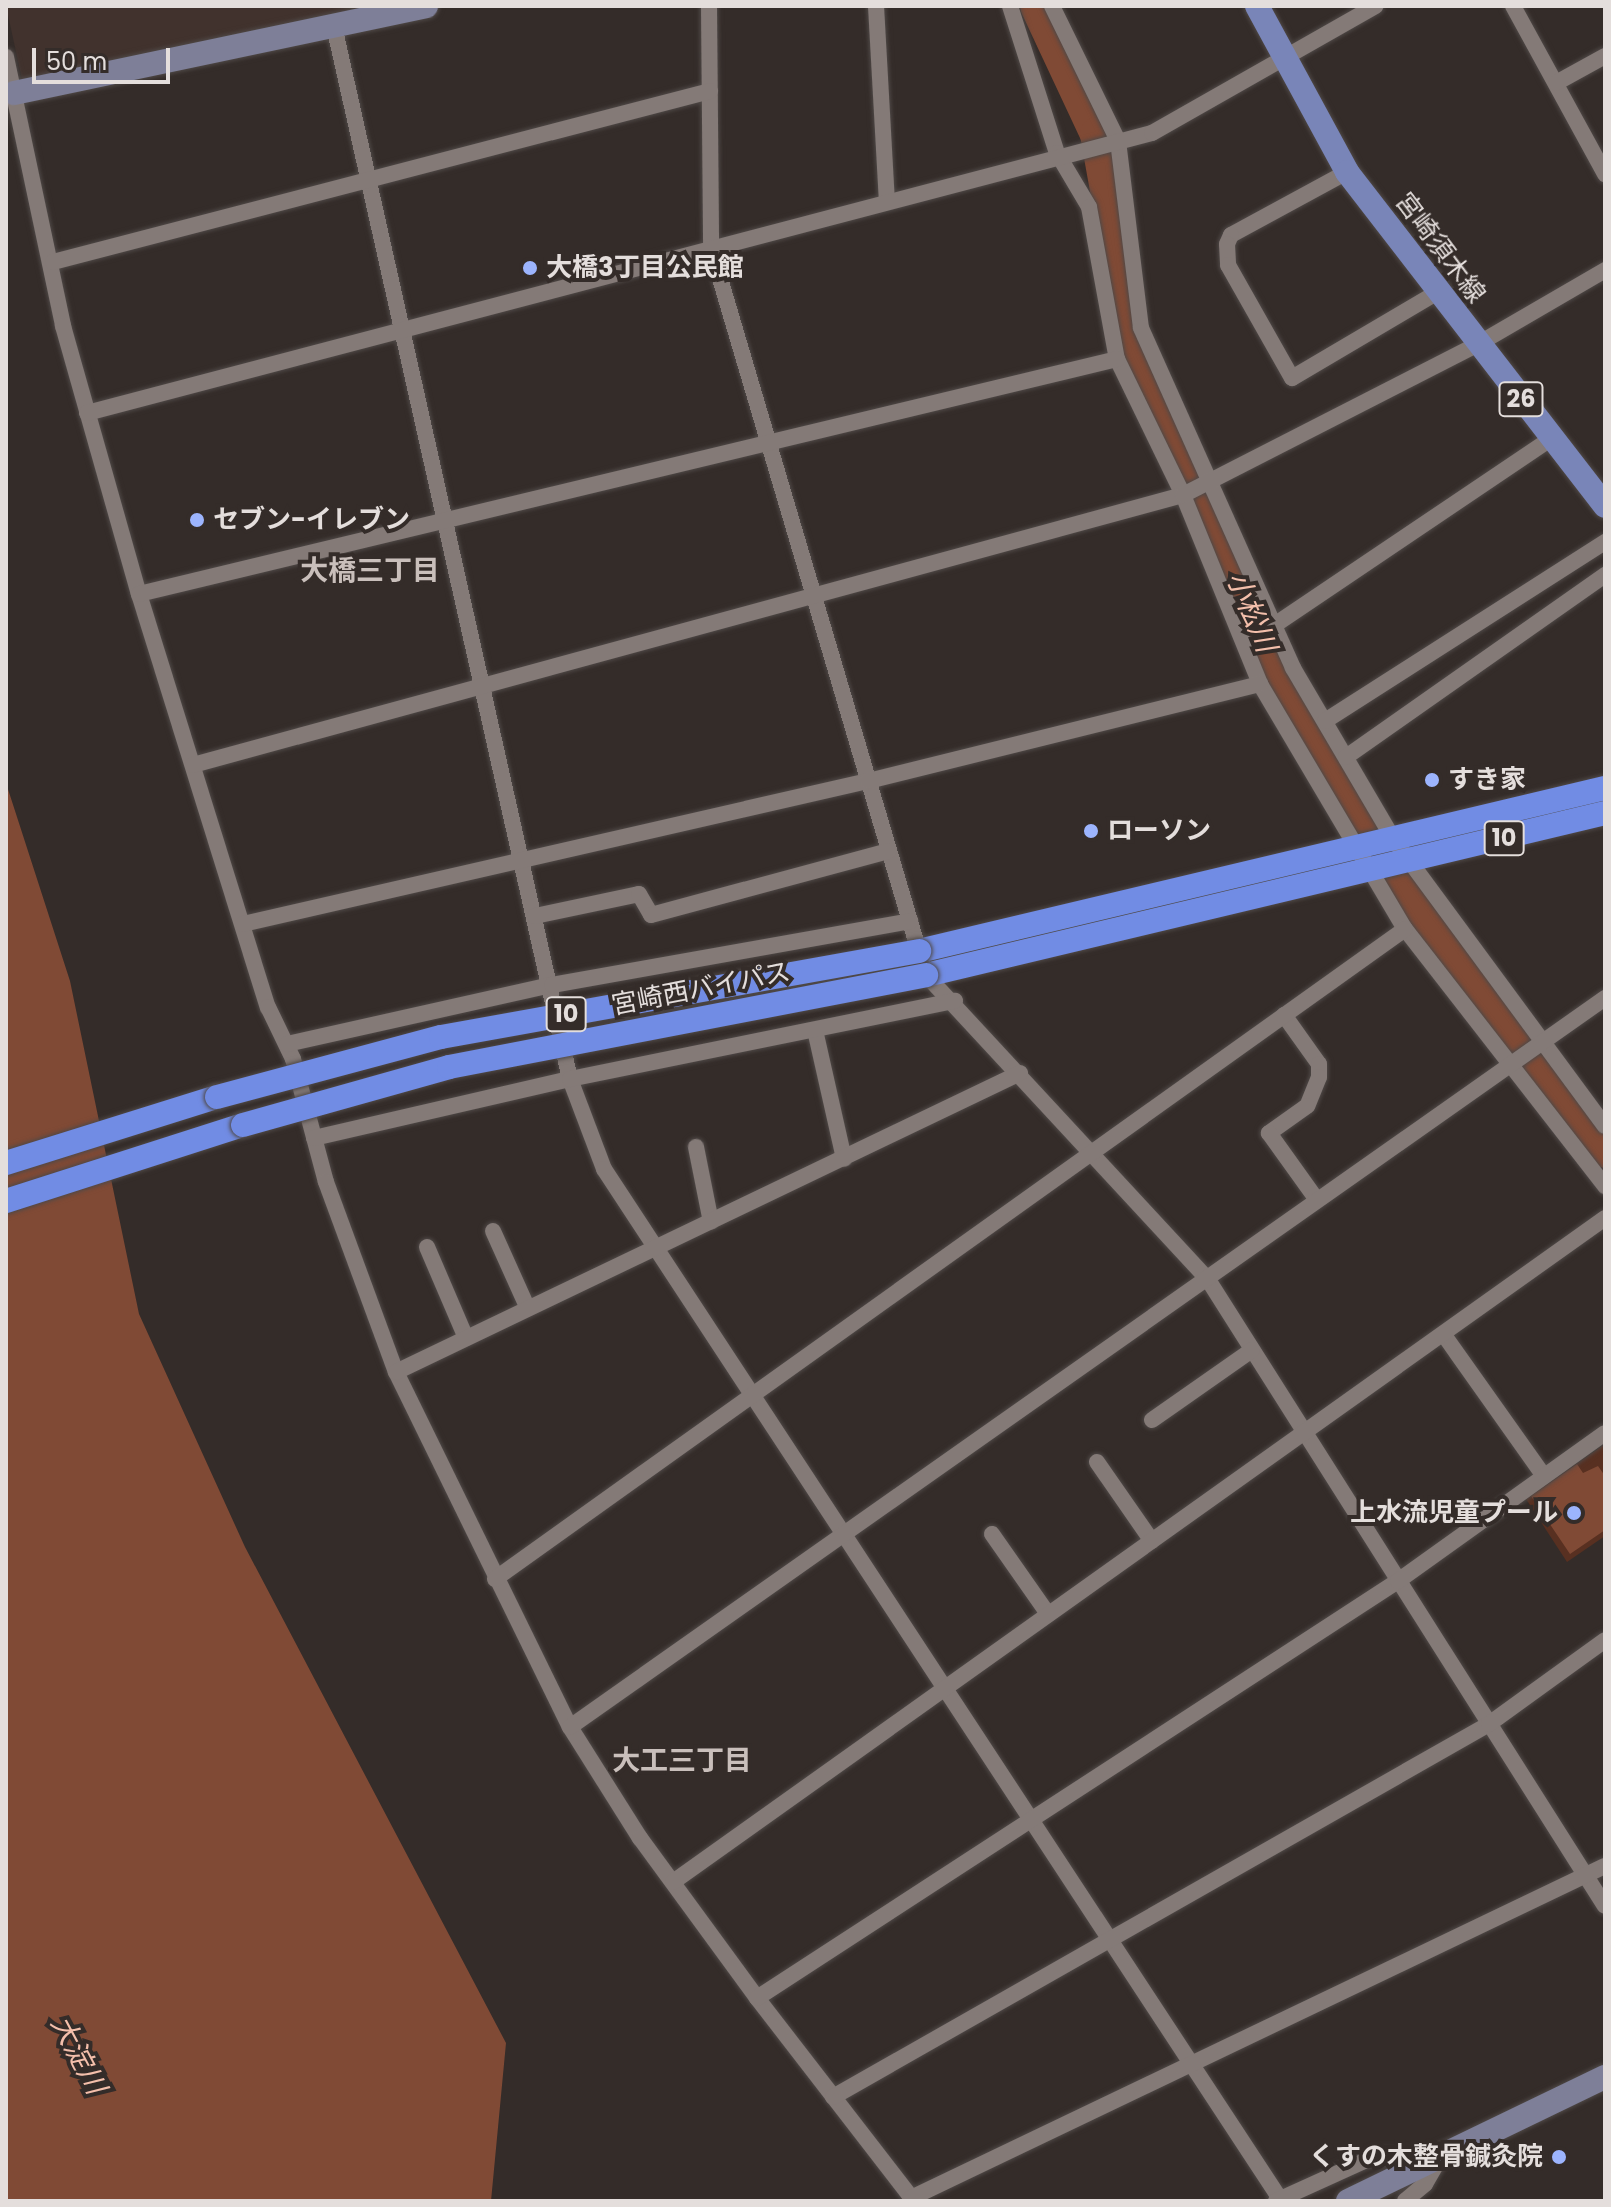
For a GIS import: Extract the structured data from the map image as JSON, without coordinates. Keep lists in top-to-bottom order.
{
  "streets": {
    "highway": ["10", "宮崎西バイパス"],
    "main road": ["宮崎須木線", "26"]
  },
  "crossings": [
    ["10", "宮崎西バイパス"]
  ],
  "districts": ["大橋三丁目", "大工三丁目"],
  "water": ["小松川", "大淀川"],
  "places": [
    "大橋3丁目公民館",
    "セブン-イレブン",
    "すき家",
    "ローソン",
    "上水流児童プール",
    "くすの木整骨鍼灸院"
  ],
  "scale_bar": "50 m"
}
